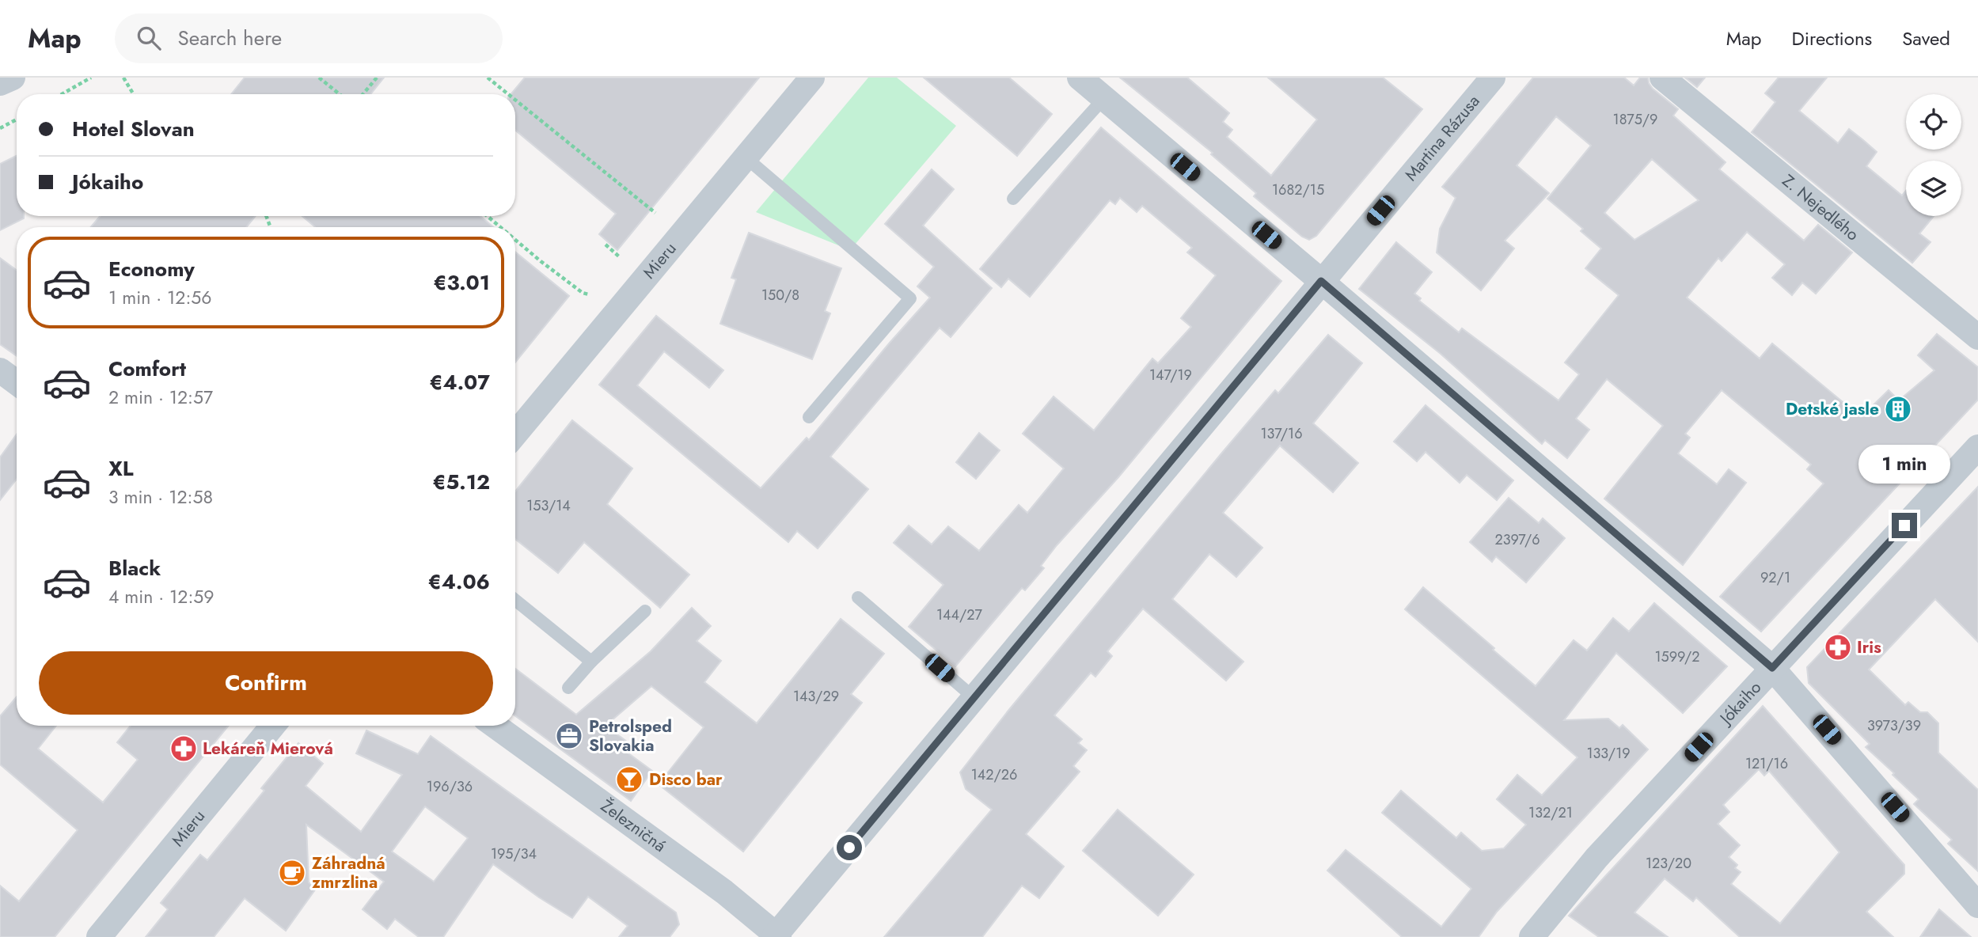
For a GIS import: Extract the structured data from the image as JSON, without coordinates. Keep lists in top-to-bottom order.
{
  "streets": {
    "street": [
      "Martina Rázusa",
      "Z. Nejedlého",
      "Mieru",
      "Jókaiho",
      "Železničná"
    ]
  },
  "crossings": [
    ["Martina Rázusa", "Železničná"]
  ],
  "places": {
    "building": ["Detské jasle"],
    "pharmacy": ["Iris", "Lekáreň Mierová"],
    "office": ["Petrolsped Slovakia"],
    "bar": ["Disco bar"],
    "cafe": ["Záhradná zmrzlina"]
  },
  "house_numbers": [
    "1875/9",
    "1682/15",
    "150/8",
    "147/19",
    "137/16",
    "153/14",
    "2397/6",
    "92/1",
    "144/27",
    "1599/2",
    "143/29",
    "3973/39",
    "133/19",
    "121/16",
    "142/26",
    "196/36",
    "132/21",
    "195/34",
    "123/20"
  ],
  "page": {
    "header": "Map",
    "search": "Search here",
    "nav": ["Map", "Directions", "Saved"],
    "banner": ["Hotel Slovan", "Jókaiho"],
    "list": [
      {
        "name": "Economy",
        "note": "1 min · 12:56",
        "value": "€3.01"
      },
      {
        "name": "Comfort",
        "note": "2 min · 12:57",
        "value": "€4.07"
      },
      {
        "name": "XL",
        "note": "3 min · 12:58",
        "value": "€5.12"
      },
      {
        "name": "Black",
        "note": "4 min · 12:59",
        "value": "€4.06"
      }
    ],
    "bubble": "1 min",
    "buttons": "Confirm"
  }
}
